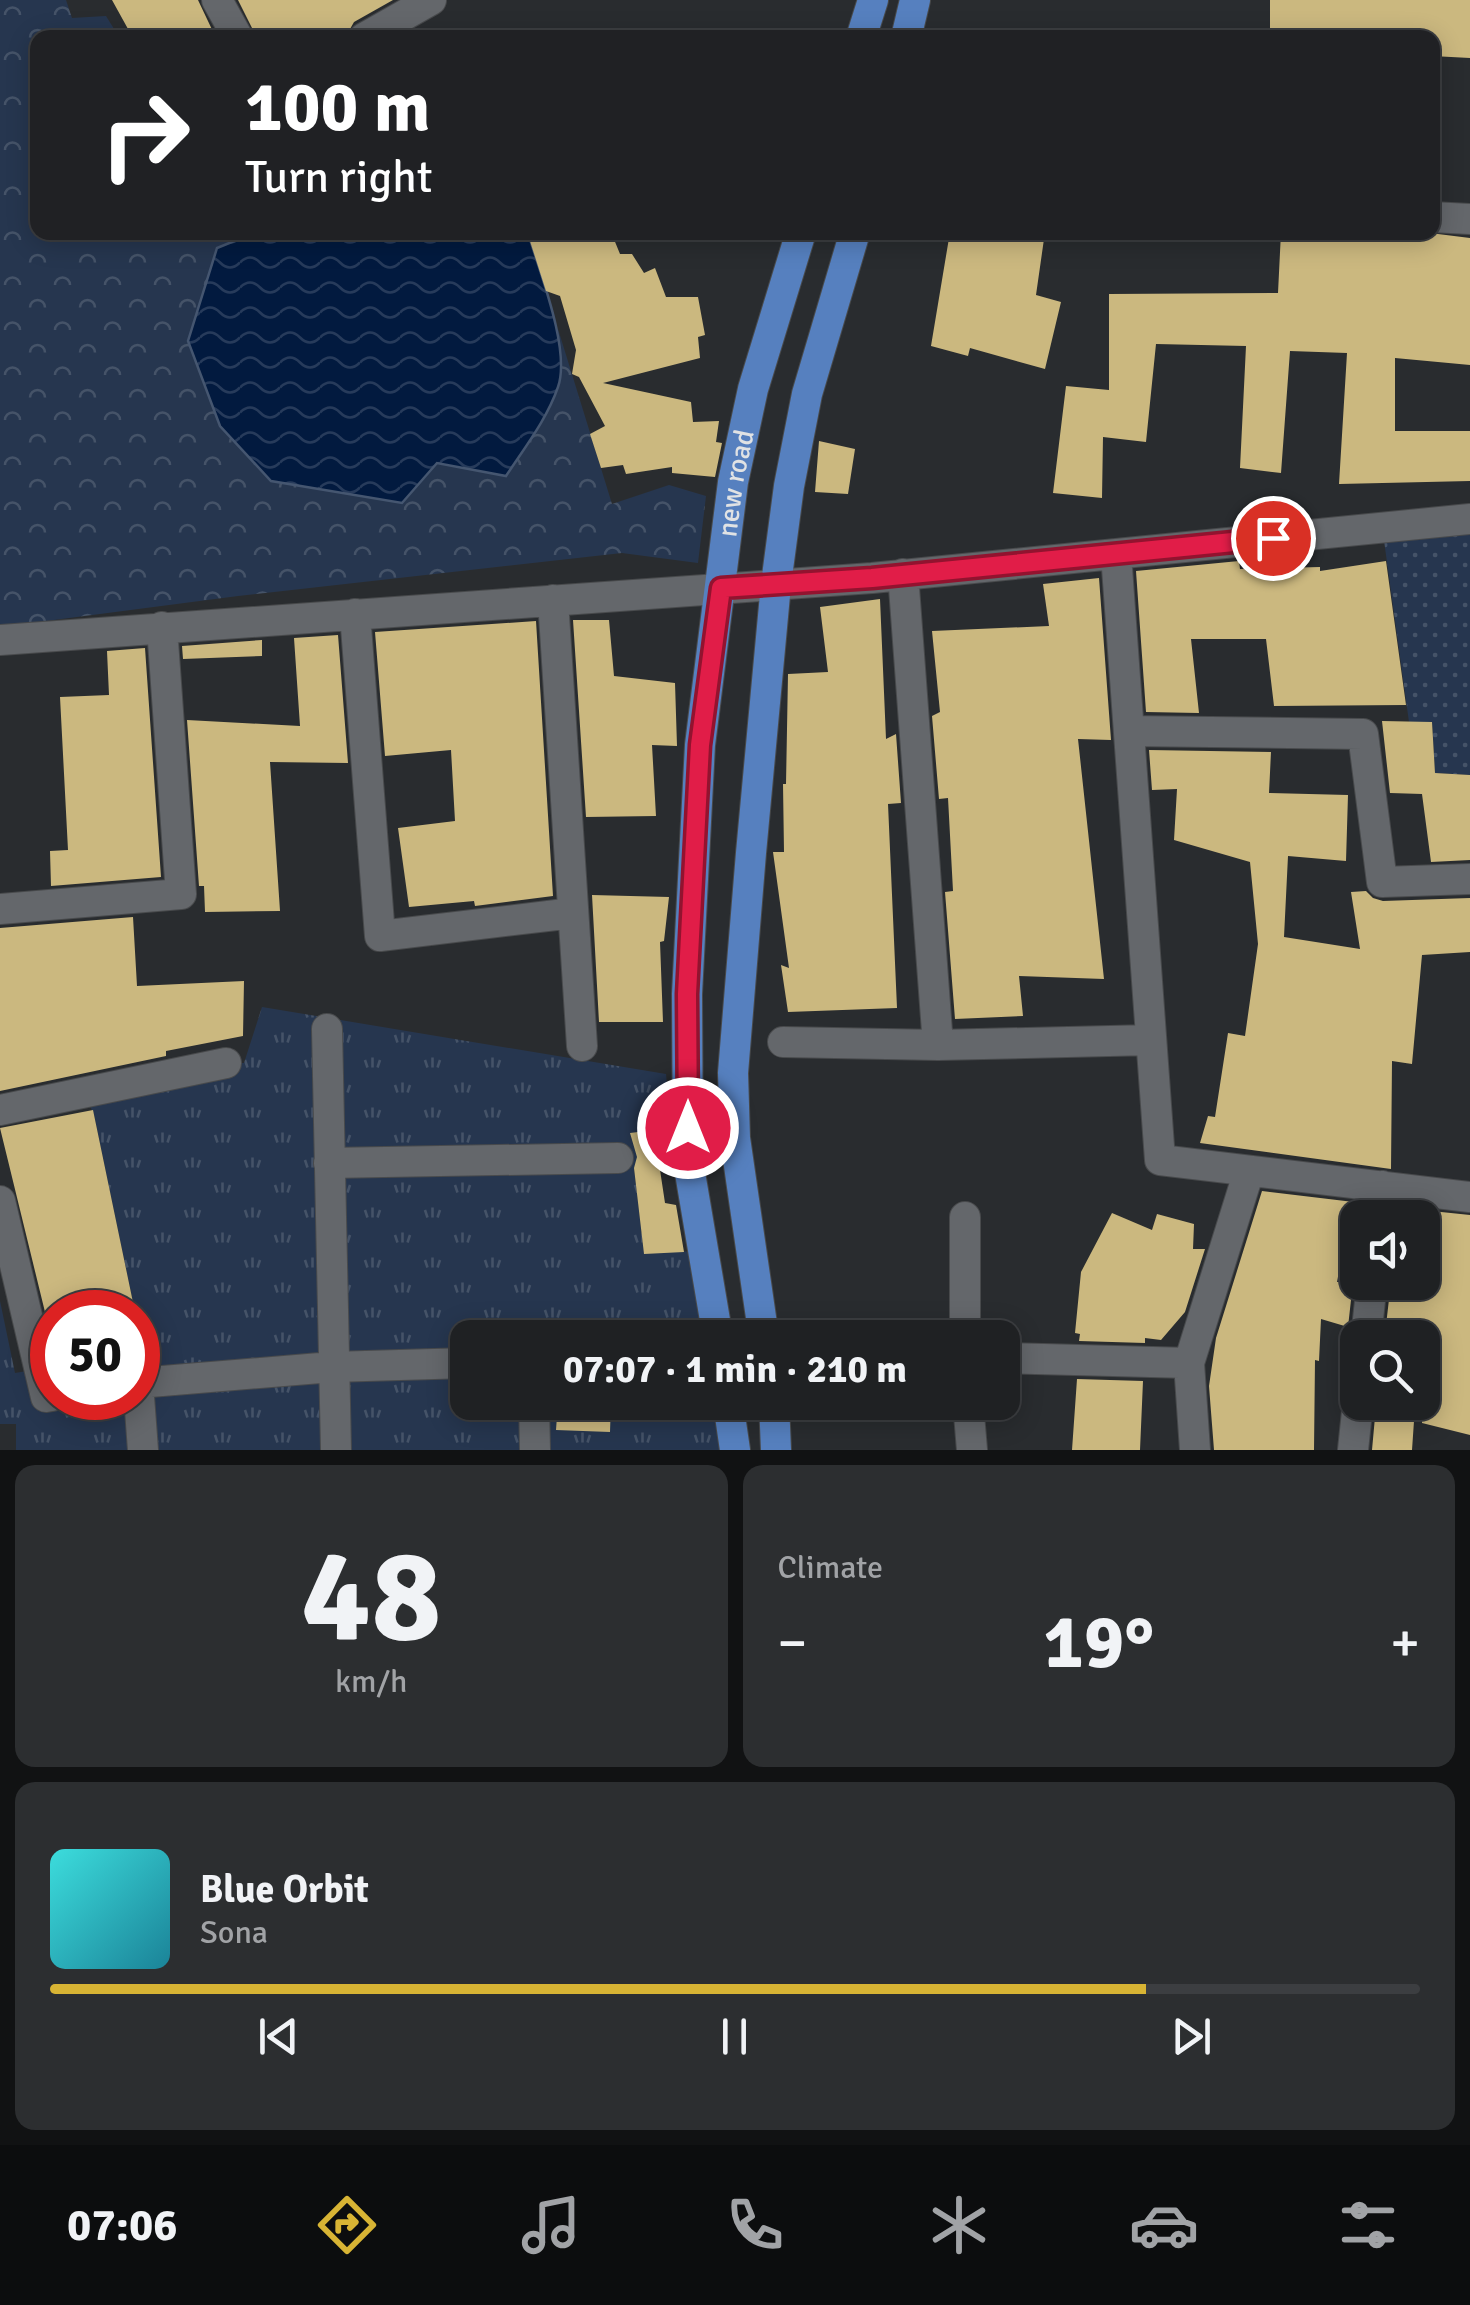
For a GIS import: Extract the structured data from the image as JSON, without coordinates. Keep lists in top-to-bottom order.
{
  "streets": {
    "main road": ["new road"]
  },
  "page": {
    "turn": ["100 m", "Turn right"],
    "limit": "50",
    "trip": "07:07 · 1 min · 210 m",
    "tile": [
      ["48", "km/h"],
      "Climate"
    ],
    "heat": ["−", "19°", "+"],
    "song": ["Blue Orbit", "Sona"],
    "tabs": "07:06"
  }
}
